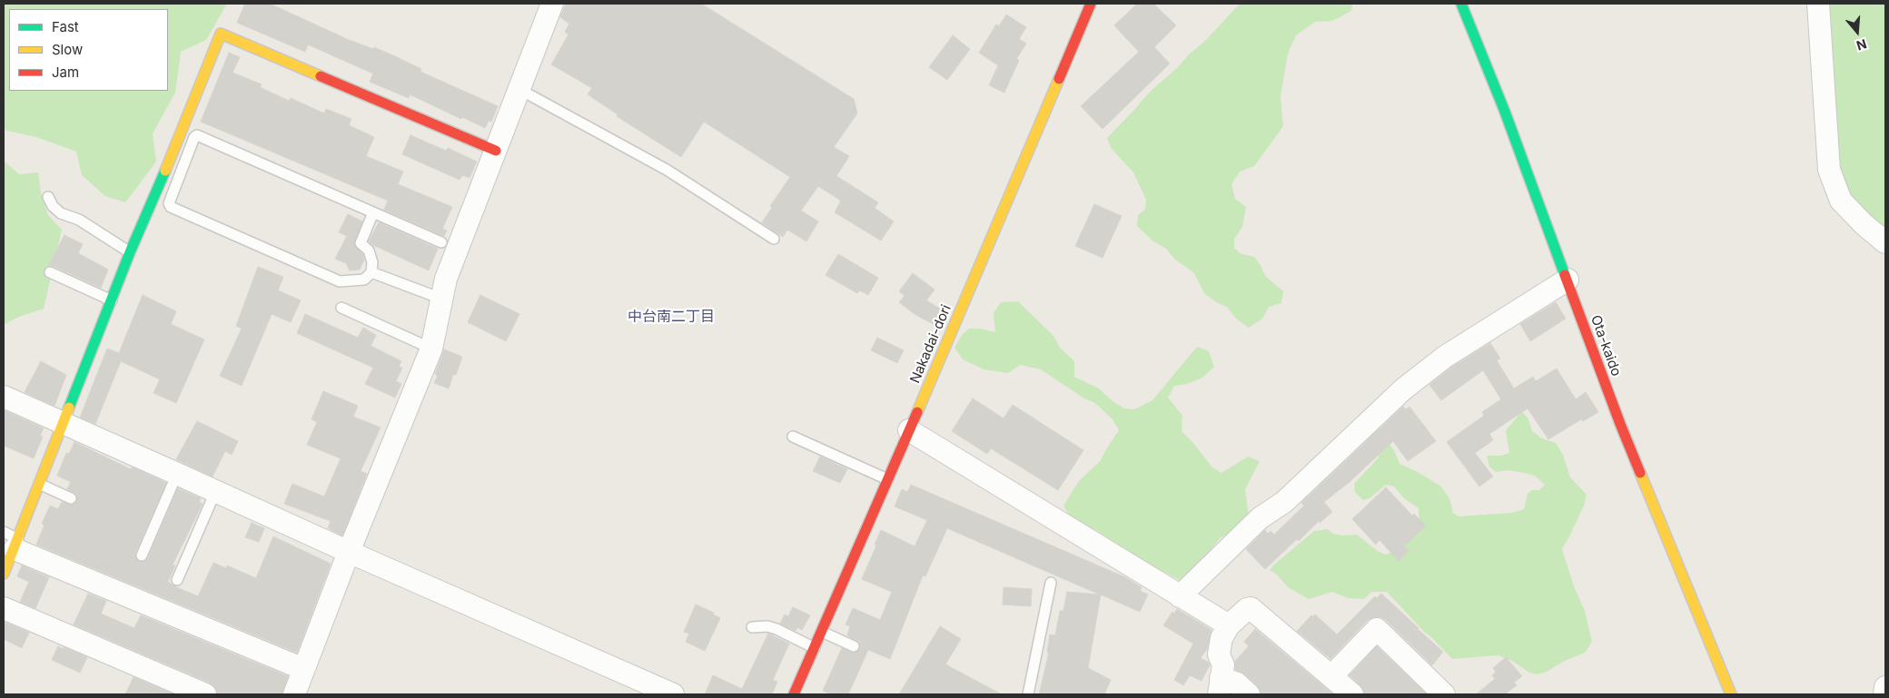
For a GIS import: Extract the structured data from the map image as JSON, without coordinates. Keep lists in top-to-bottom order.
{
  "streets": {
    "street": ["Nakadai-dori", "Ota-kaido"]
  },
  "districts": ["中台南二丁目"],
  "legend": ["Fast", "Slow", "Jam"],
  "north": "bottom"
}
